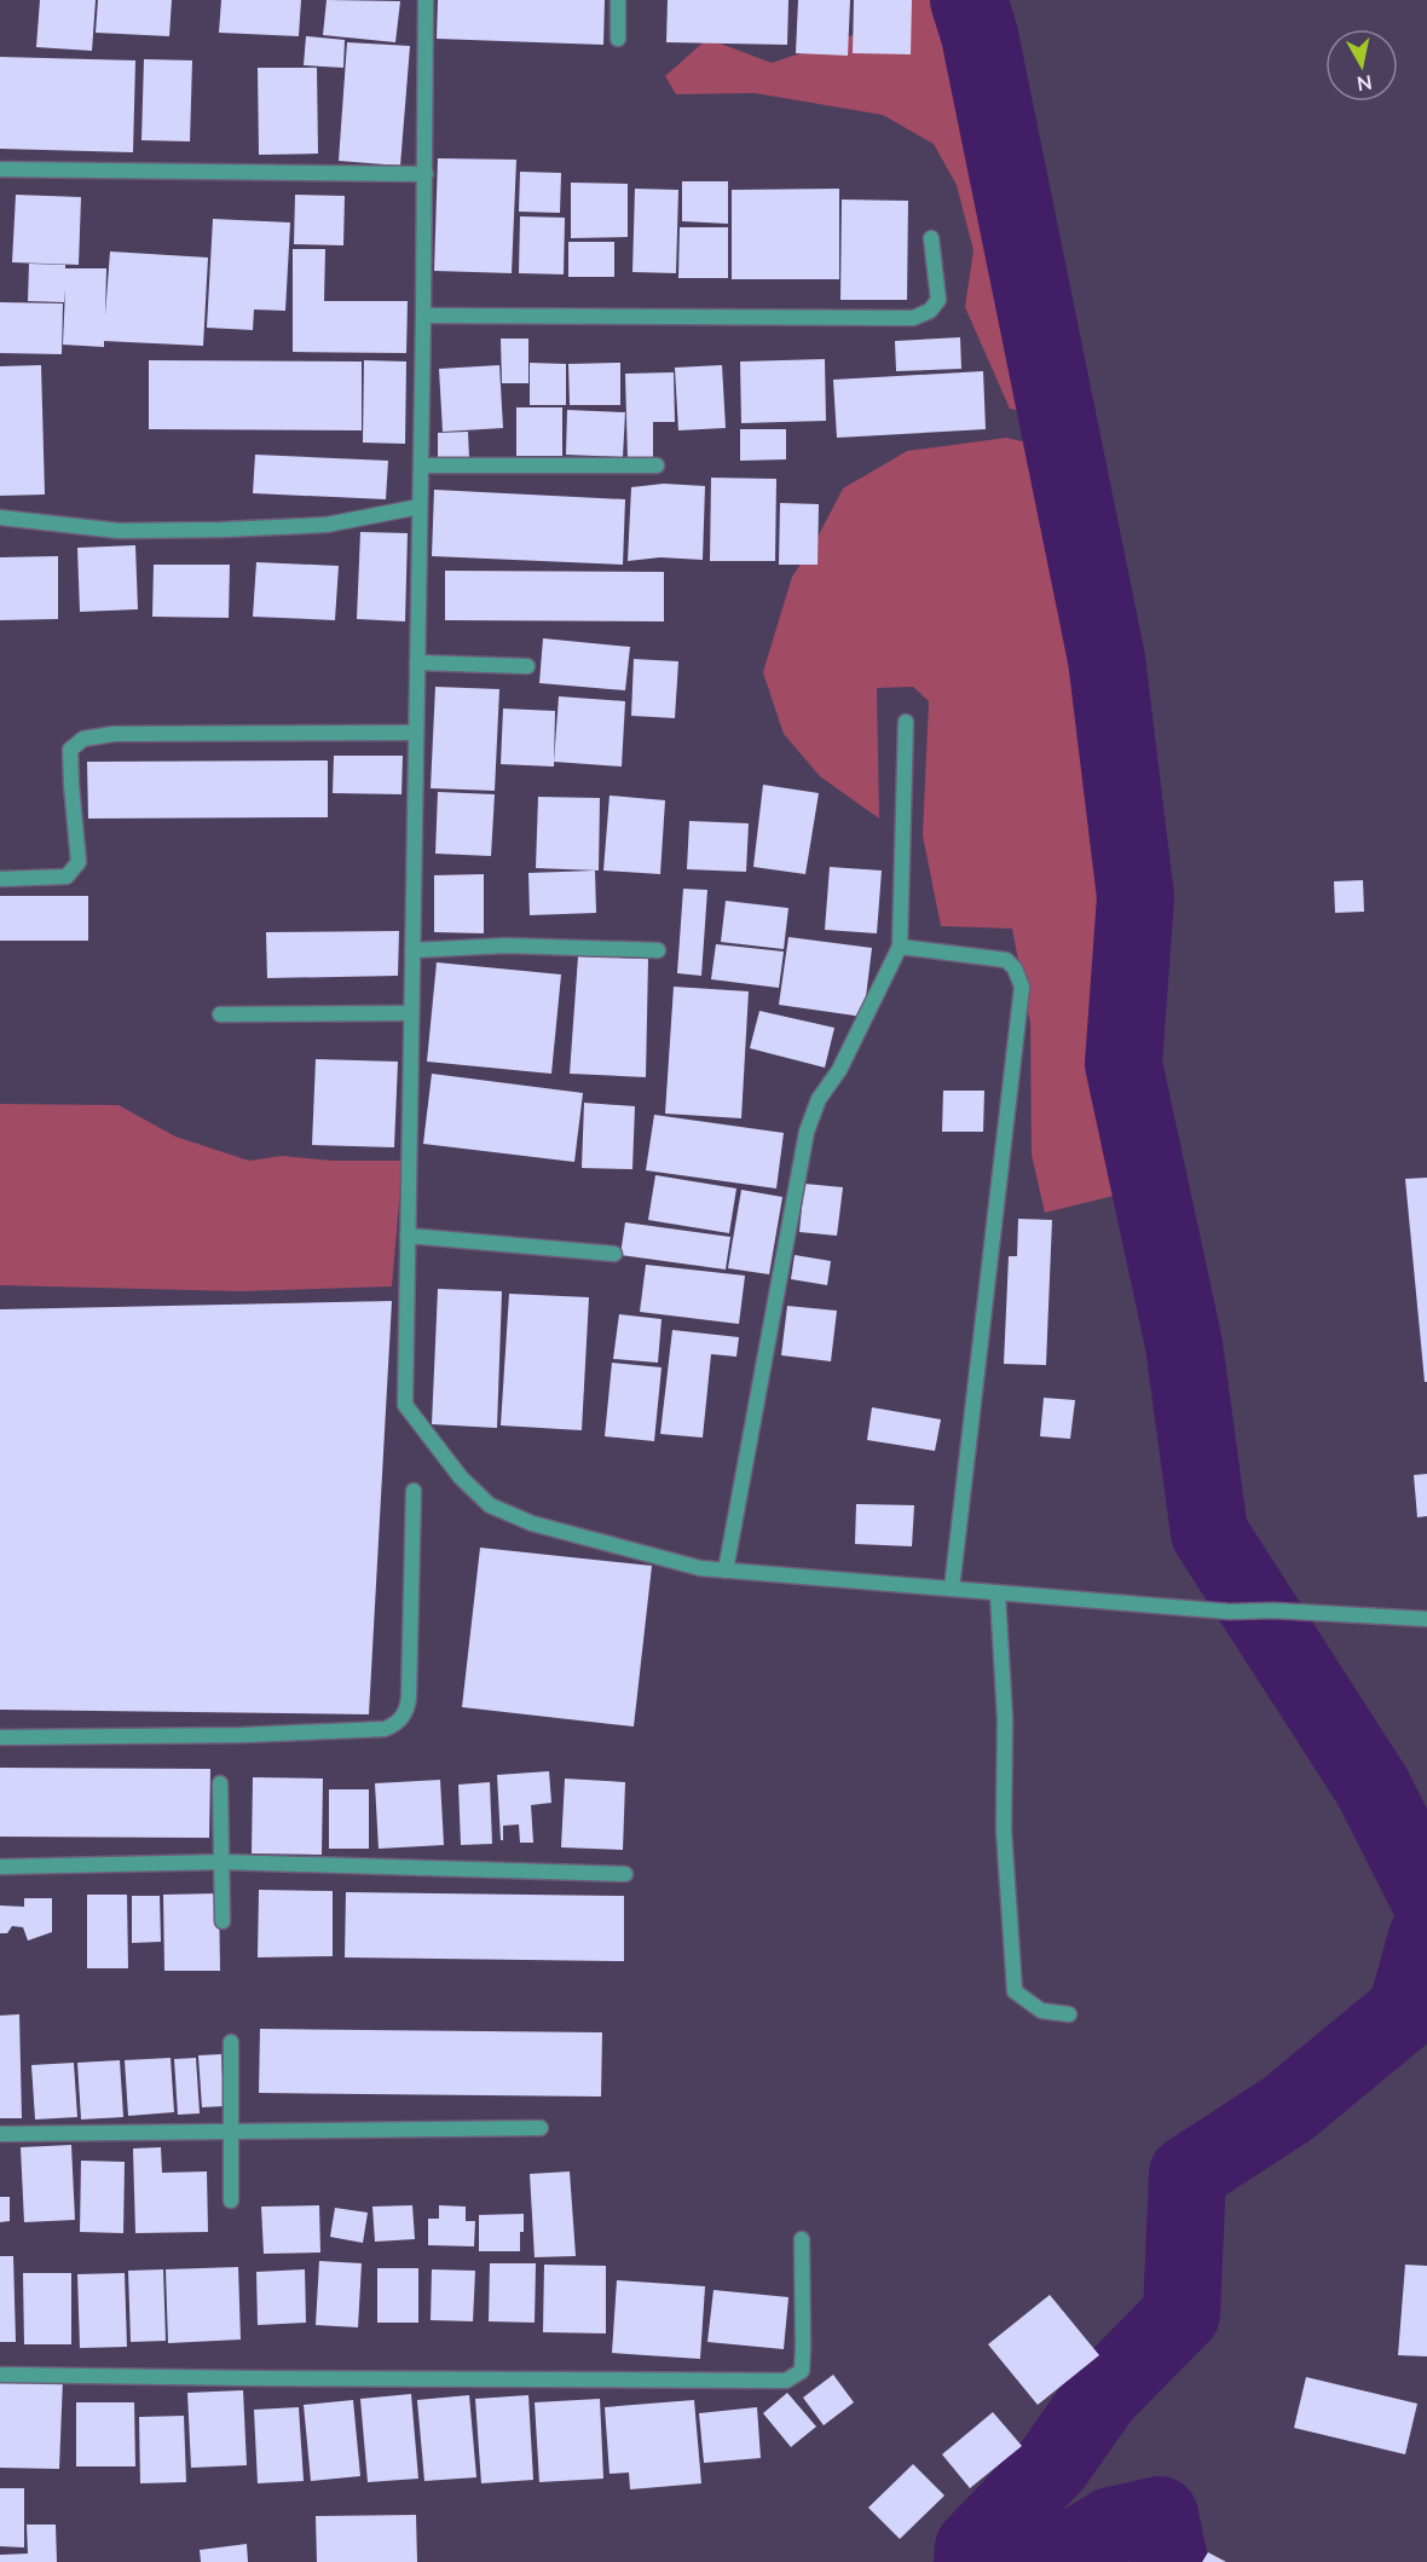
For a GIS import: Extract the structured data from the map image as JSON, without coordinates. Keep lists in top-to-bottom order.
{
  "north": "bottom"
}
